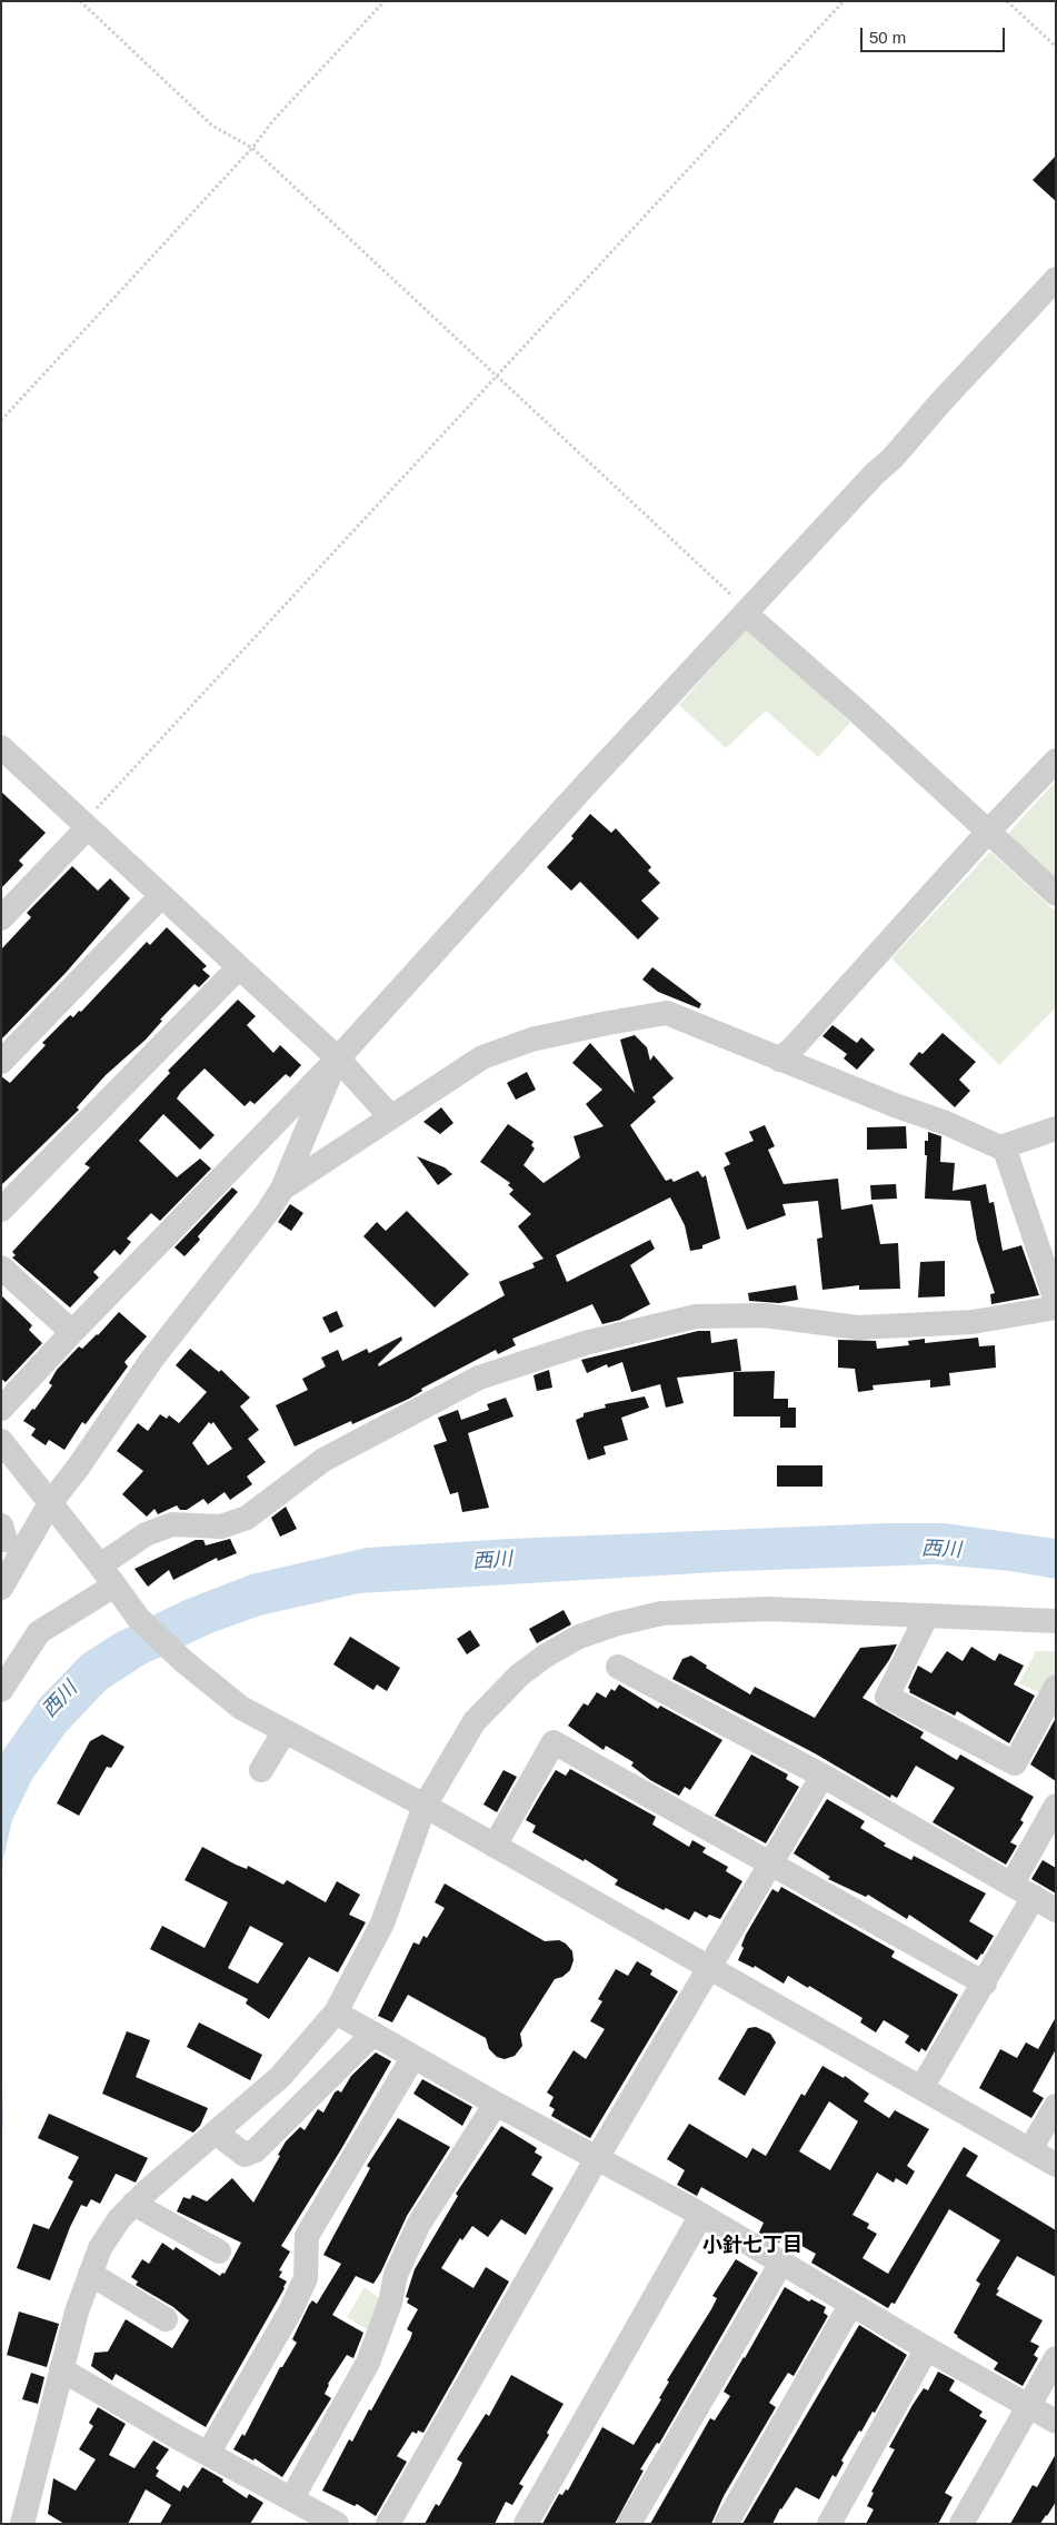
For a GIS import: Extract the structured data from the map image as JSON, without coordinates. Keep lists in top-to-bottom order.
{
  "districts": ["小針七丁目"],
  "water": ["西川"],
  "scale_bar": "50 m"
}
